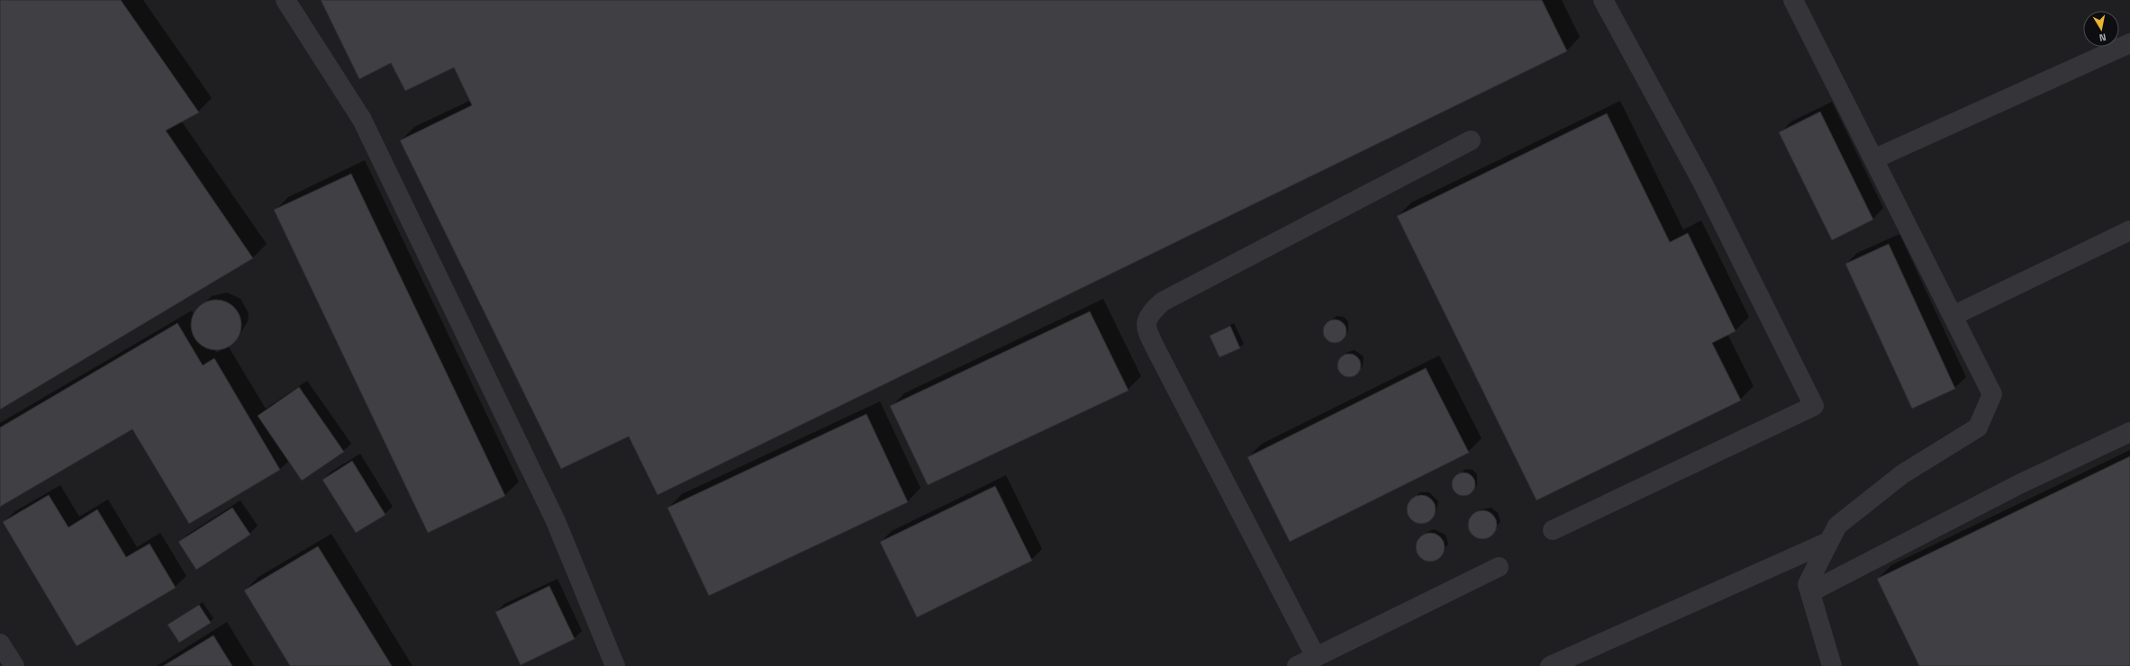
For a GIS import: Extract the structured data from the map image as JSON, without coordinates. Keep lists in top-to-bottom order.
{
  "north": "bottom"
}
